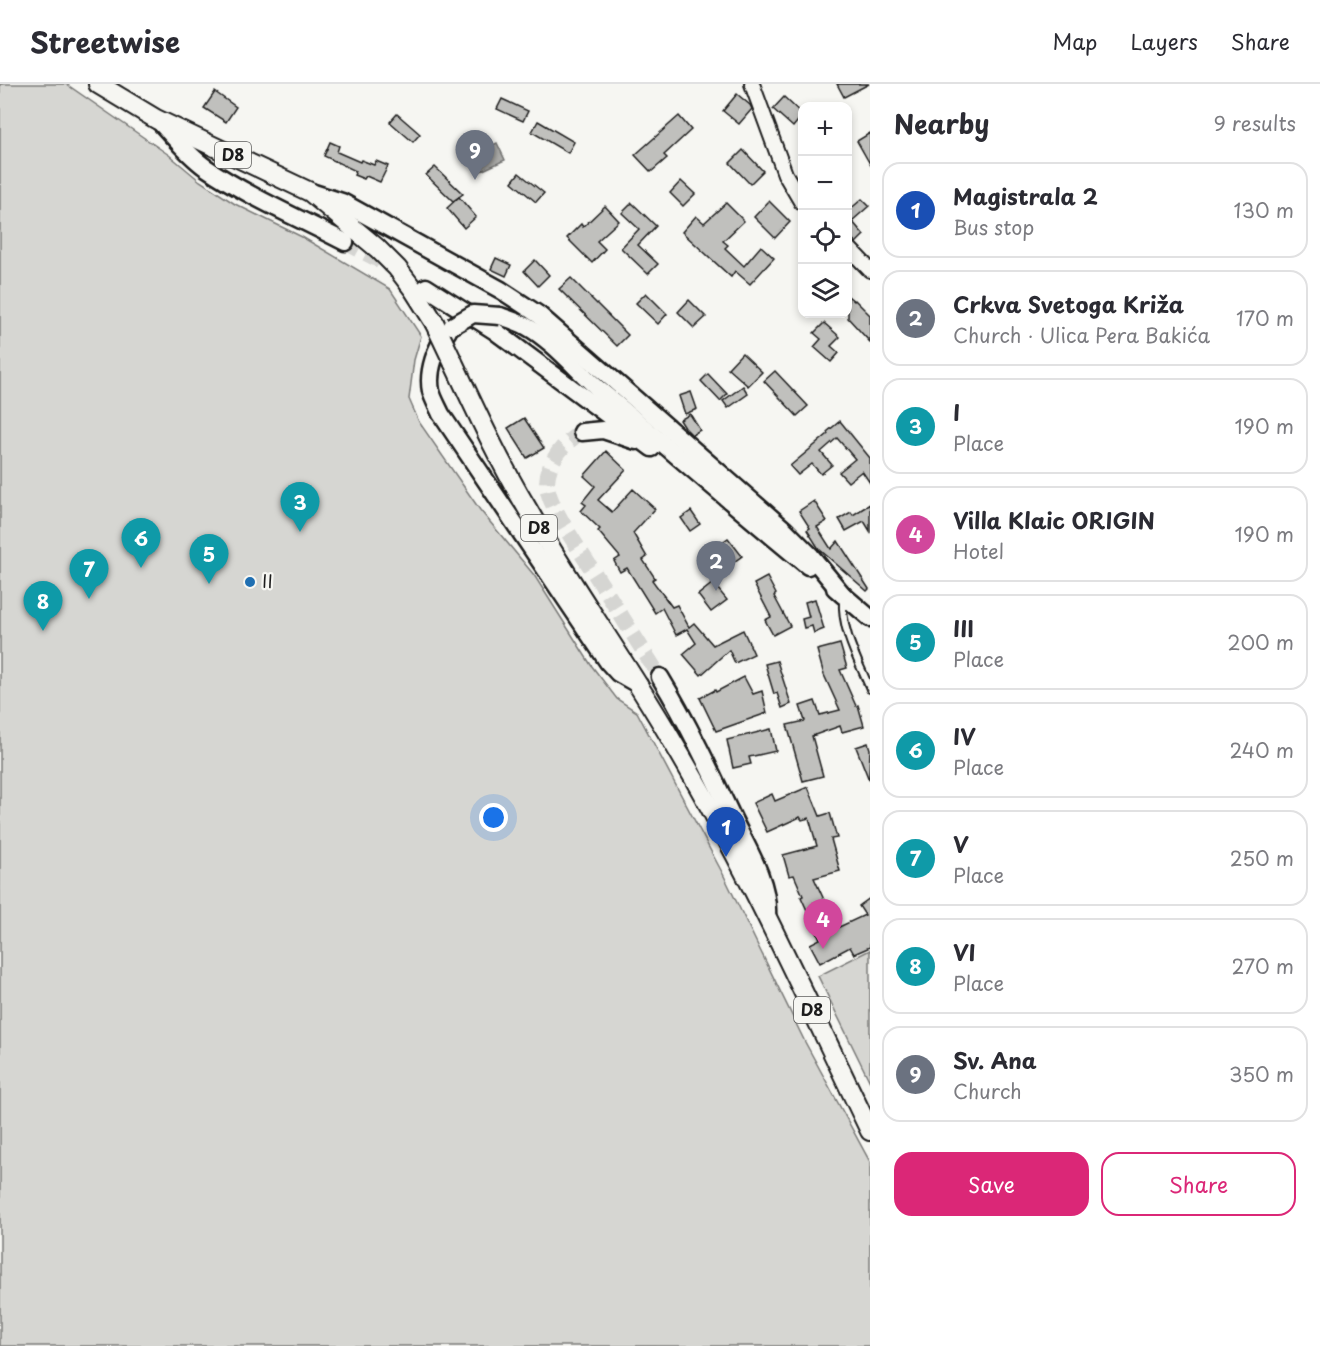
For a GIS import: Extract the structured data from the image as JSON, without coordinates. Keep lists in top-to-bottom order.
{
  "streets": {
    "main road": ["D8"]
  },
  "places": ["II"],
  "page": {
    "header": "Streetwise",
    "nav": ["Map", "Layers", "Share"],
    "heading": ["Nearby", "9 results"],
    "map_buttons": ["+", "−"],
    "pins": [
      "9",
      "3",
      "6",
      "5",
      "2",
      "7",
      "8",
      "1",
      "4"
    ],
    "list": [
      {
        "mark": "1",
        "name": "Magistrala 2",
        "note": "Bus stop",
        "value": "130 m"
      },
      {
        "mark": "2",
        "name": "Crkva Svetoga Križa",
        "note": "Church · Ulica Pera Bakića",
        "value": "170 m"
      },
      {
        "mark": "3",
        "name": "I",
        "note": "Place",
        "value": "190 m"
      },
      {
        "mark": "4",
        "name": "Villa Klaic ORIGIN",
        "note": "Hotel",
        "value": "190 m"
      },
      {
        "mark": "5",
        "name": "III",
        "note": "Place",
        "value": "200 m"
      },
      {
        "mark": "6",
        "name": "IV",
        "note": "Place",
        "value": "240 m"
      },
      {
        "mark": "7",
        "name": "V",
        "note": "Place",
        "value": "250 m"
      },
      {
        "mark": "8",
        "name": "VI",
        "note": "Place",
        "value": "270 m"
      },
      {
        "mark": "9",
        "name": "Sv. Ana",
        "note": "Church",
        "value": "350 m"
      }
    ],
    "buttons": ["Save", "Share"]
  }
}
